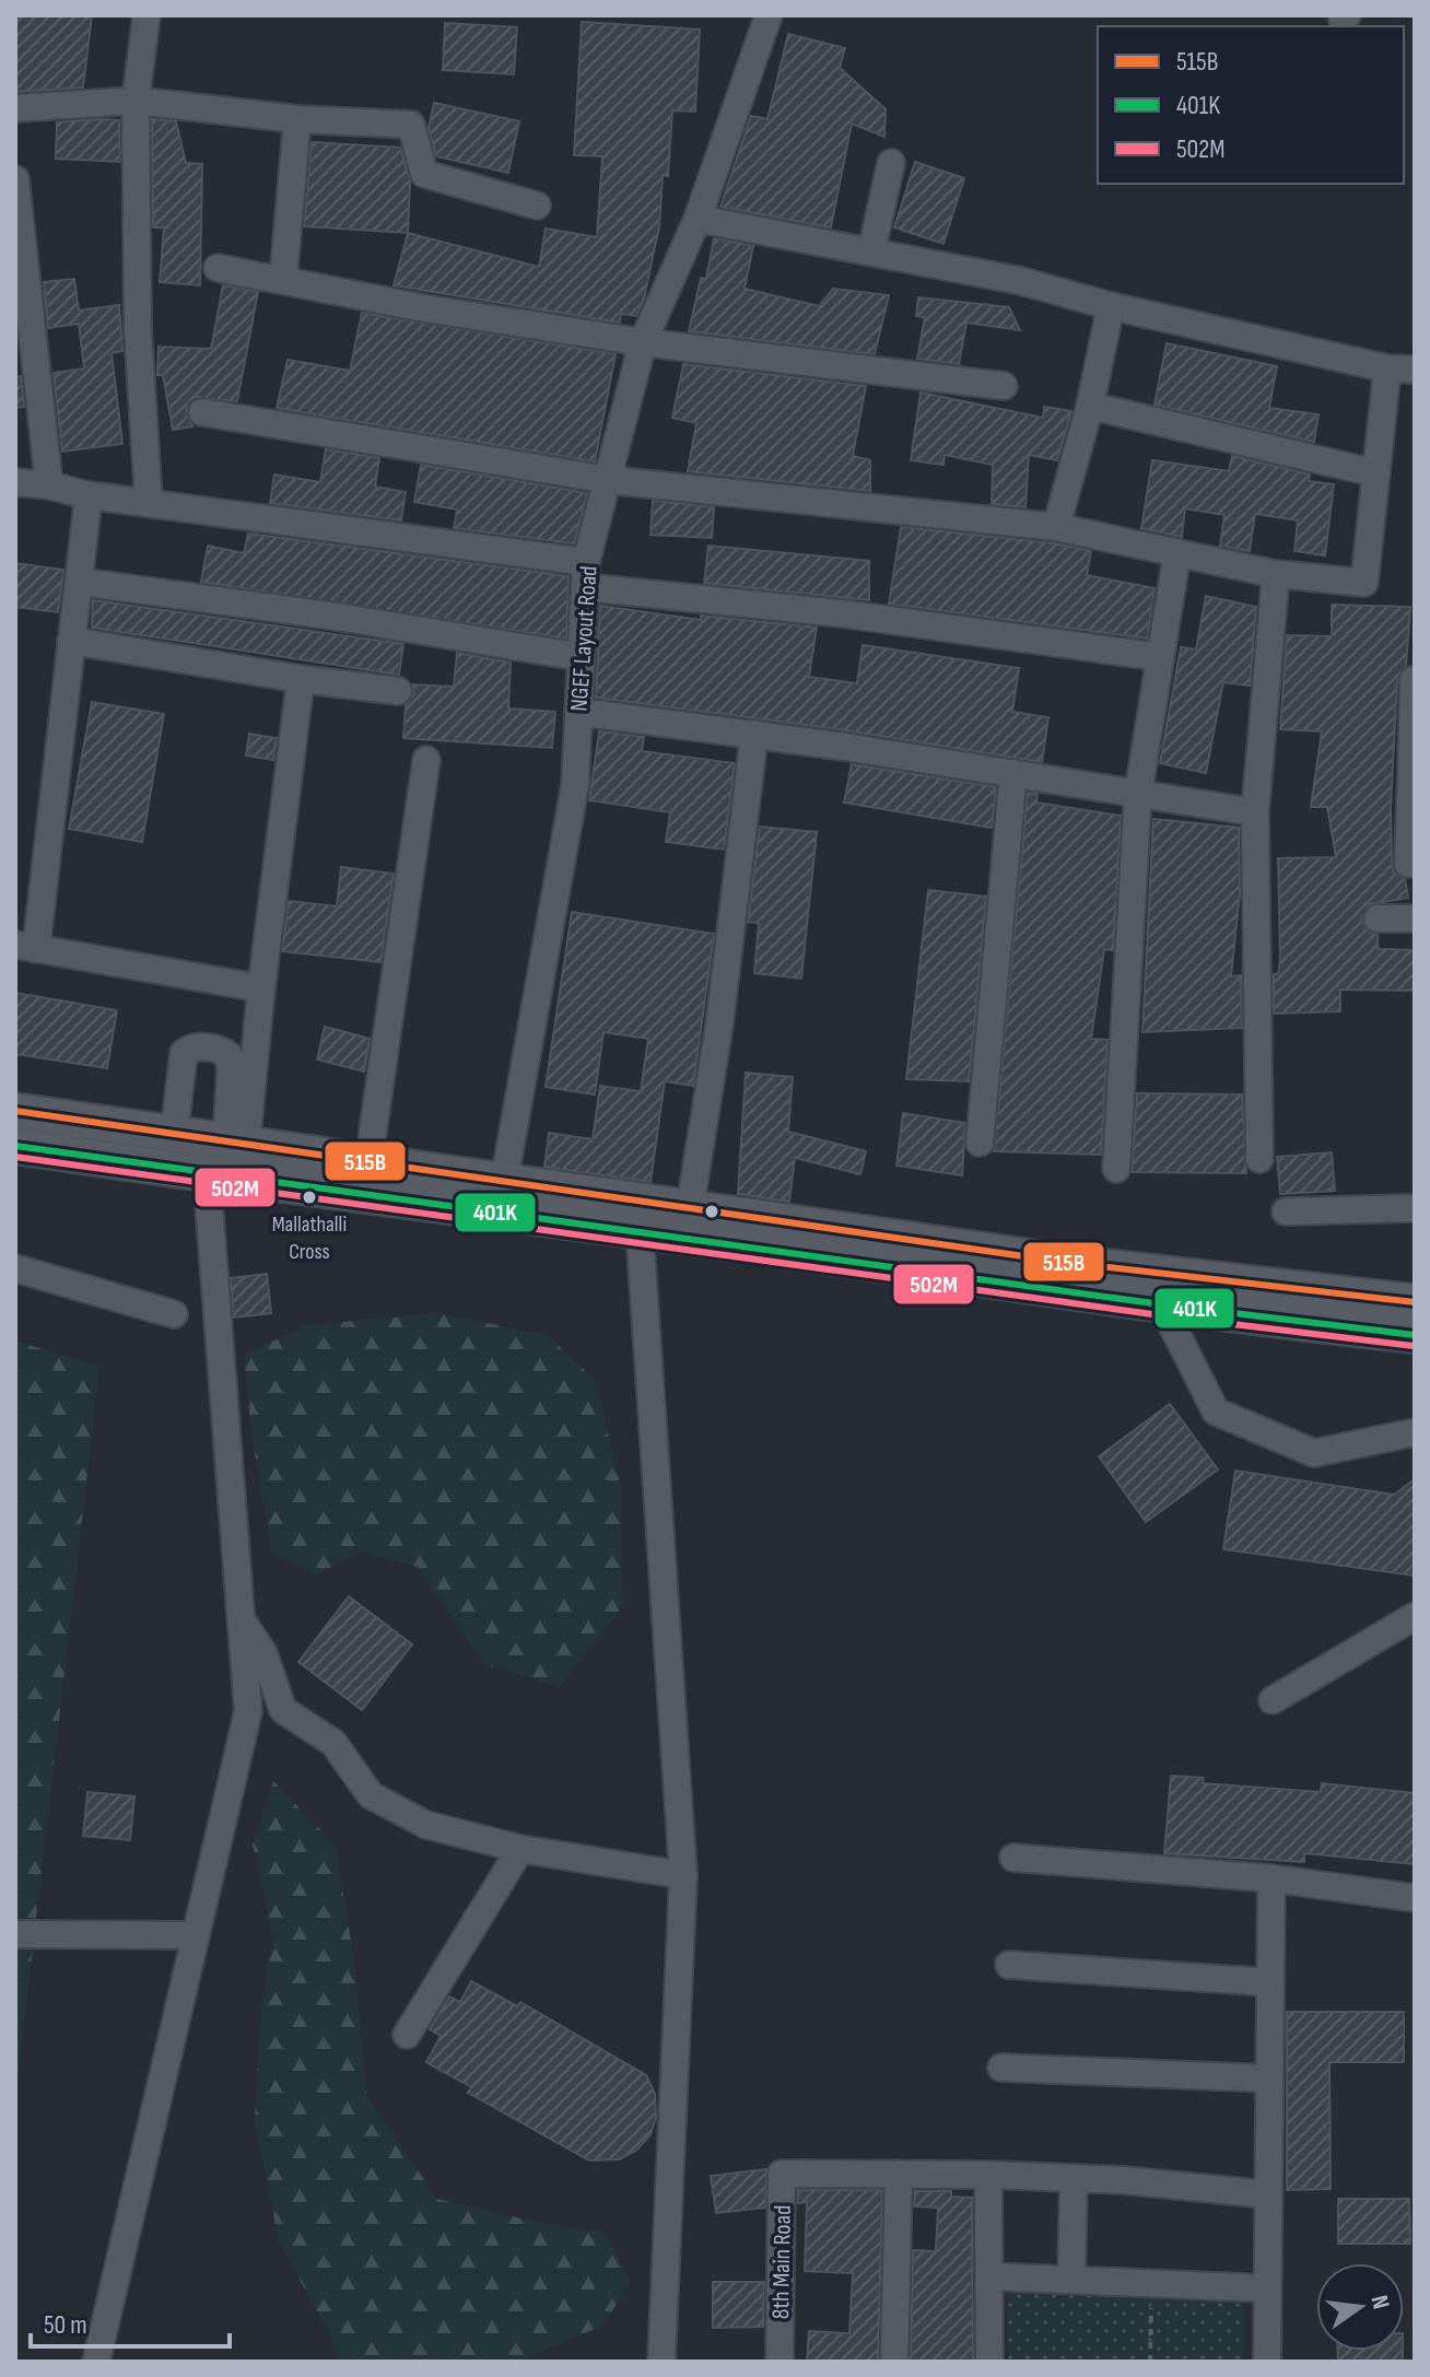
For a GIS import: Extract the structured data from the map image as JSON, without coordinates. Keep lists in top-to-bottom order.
{
  "streets": {
    "street": ["NGEF Layout Road", "8th Main Road"]
  },
  "places": ["Mallathalli Cross"],
  "lines": ["transit line 515B", "transit line 401K", "transit line 502M"],
  "legend": ["515B", "401K", "502M"],
  "scale_bar": "50 m",
  "north": "right"
}
